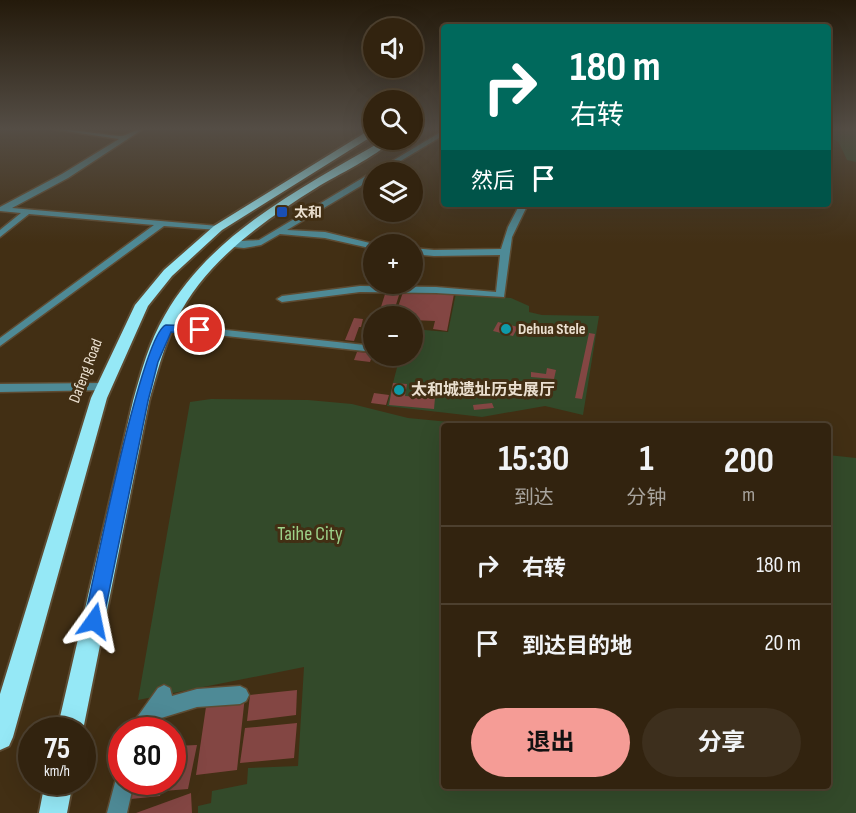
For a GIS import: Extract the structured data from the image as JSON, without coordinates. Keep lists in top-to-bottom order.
{
  "streets": {
    "highway": ["Dafeng Road"]
  },
  "parks": ["Taihe City"],
  "places": {
    "transit": ["太和"],
    "other": ["Dehua Stele", "太和城遗址历史展厅"]
  },
  "page": {
    "map_buttons": ["+", "−"],
    "turn": ["180 m", "右转"],
    "then": "然后",
    "eta": [
      "15:30",
      "到达",
      "1",
      "分钟",
      "200",
      "m"
    ],
    "list": [
      {
        "name": "右转",
        "value": "180 m"
      },
      {
        "name": "到达目的地",
        "value": "20 m"
      }
    ],
    "buttons": ["退出", "分享"],
    "speed": "75 km/h",
    "limit": "80"
  }
}
